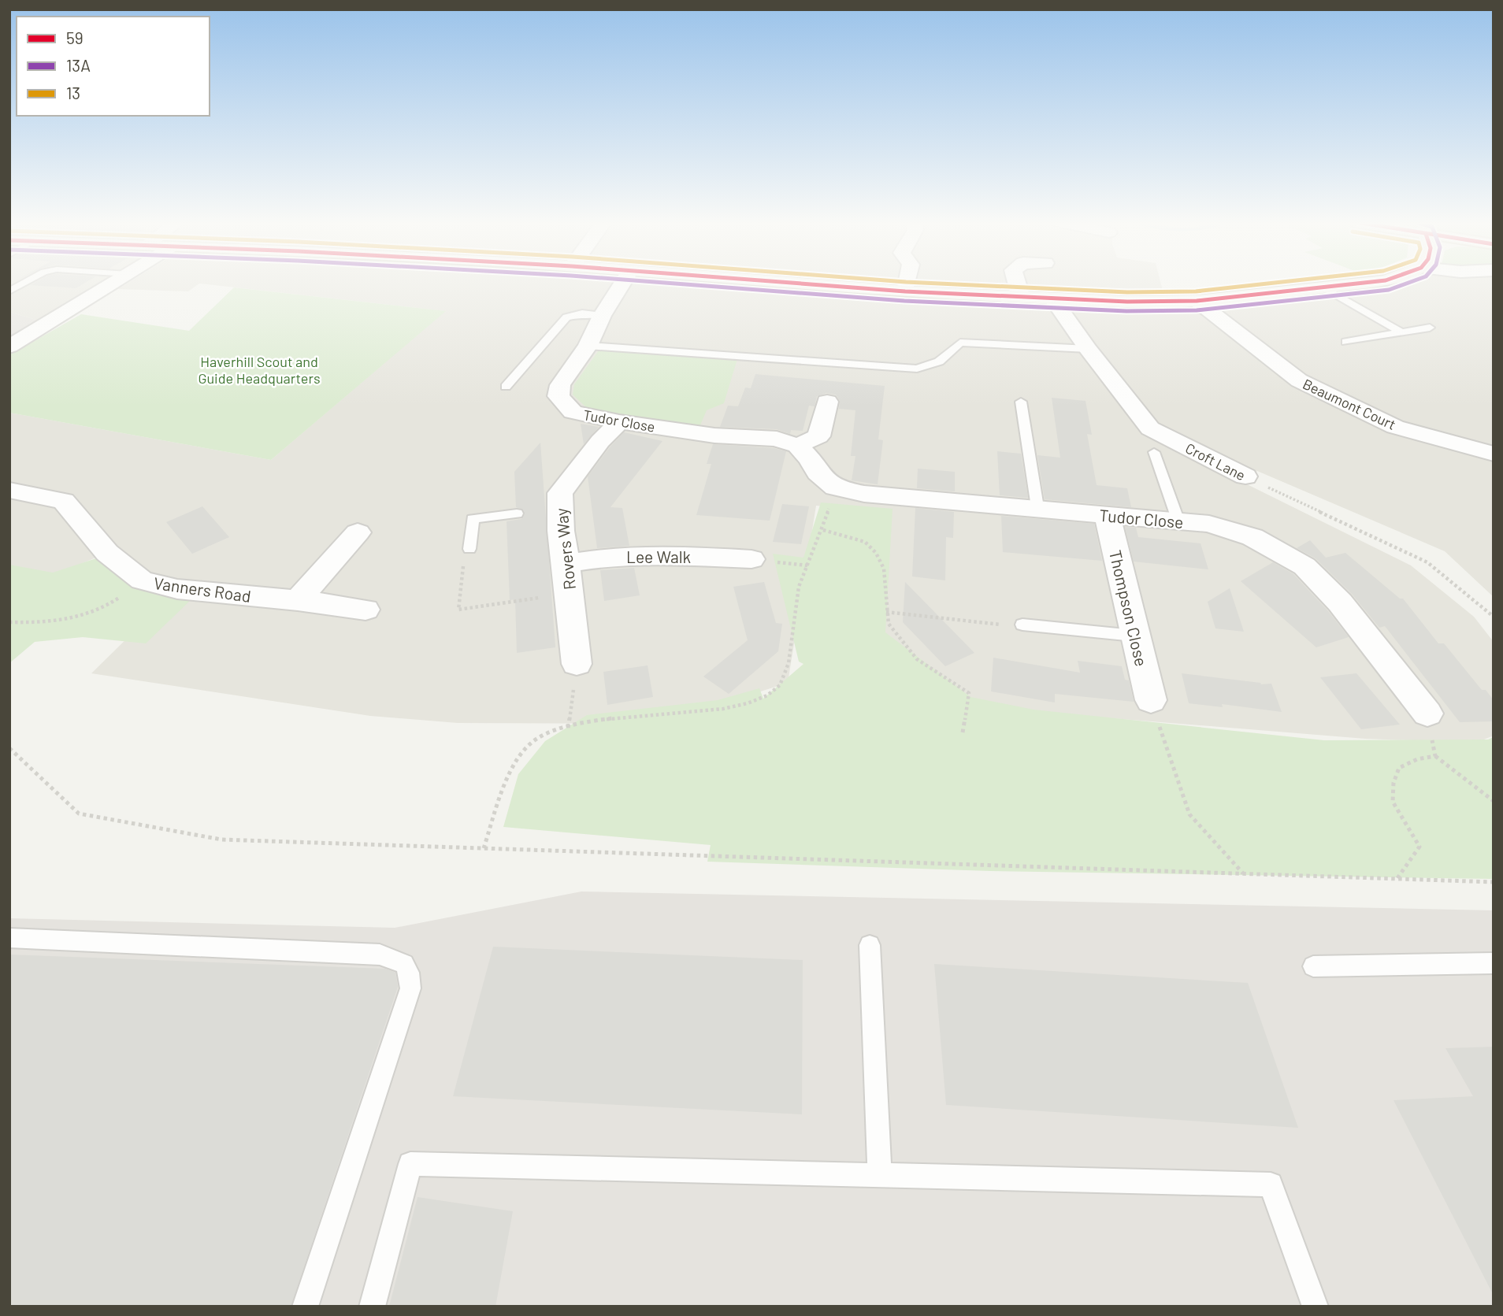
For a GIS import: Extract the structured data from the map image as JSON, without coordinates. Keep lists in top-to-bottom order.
{
  "streets": {
    "street": [
      "Beaumont Court",
      "Tudor Close",
      "Croft Lane",
      "Rovers Way",
      "Lee Walk",
      "Vanners Road",
      "Thompson Close"
    ]
  },
  "crossings": [
    ["Tudor Close", "Rovers Way"],
    ["Tudor Close", "Thompson Close"],
    ["Rovers Way", "Lee Walk"]
  ],
  "parks": ["Haverhill Scout and Guide Headquarters"],
  "lines": ["transit line 59", "transit line 13A", "transit line 13"],
  "legend": ["59", "13A", "13"]
}
